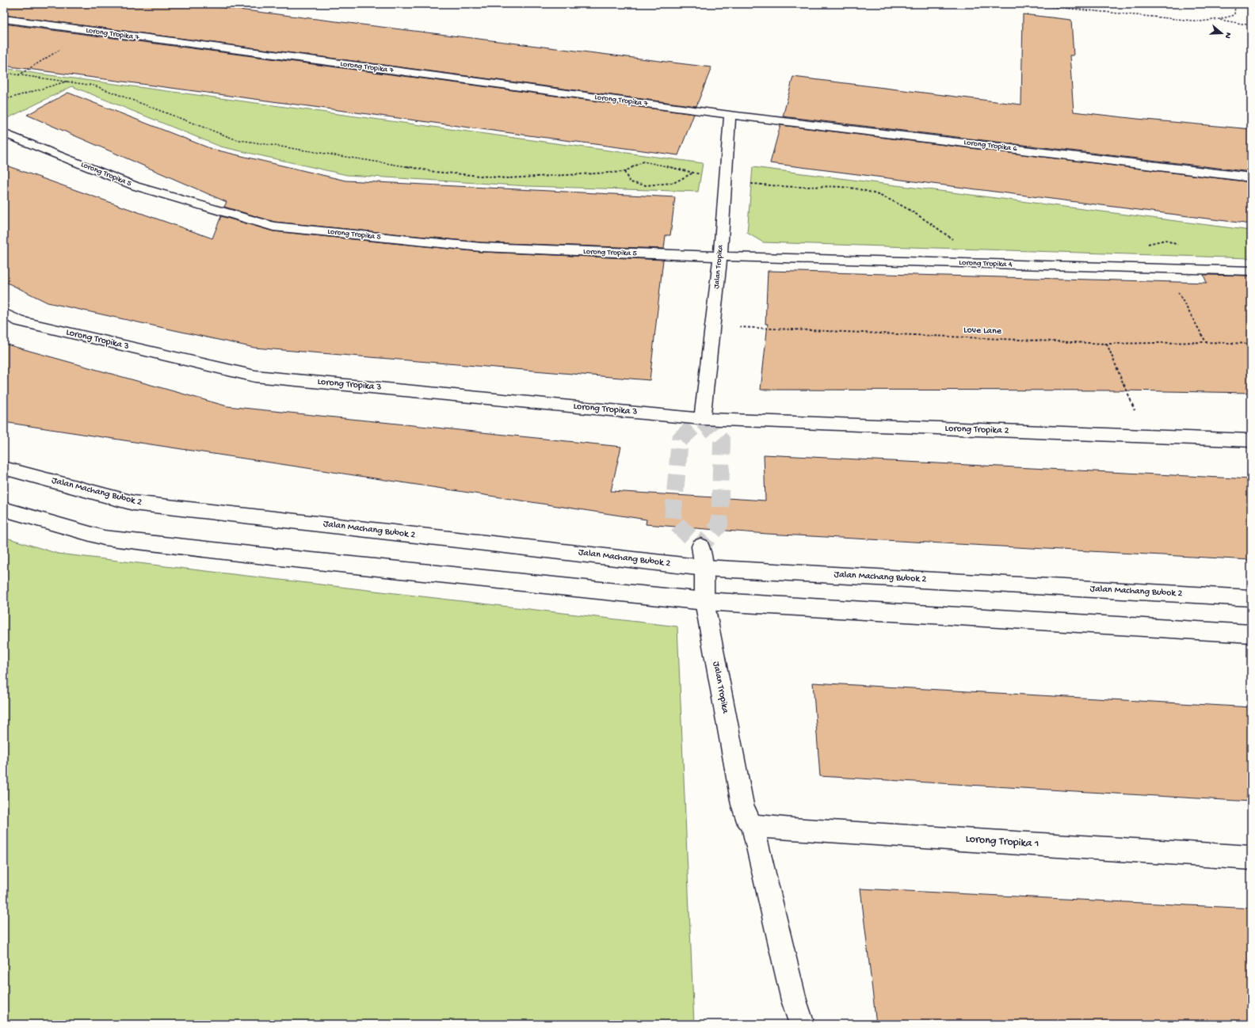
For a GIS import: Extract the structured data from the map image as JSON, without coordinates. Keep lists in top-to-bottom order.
{
  "streets": {
    "street": [
      "Lorong Tropika 7",
      "Lorong Tropika 6",
      "Lorong Tropika 5",
      "Lorong Tropika 4",
      "Jalan Tropika",
      "Lorong Tropika 3",
      "Lorong Tropika 2",
      "Jalan Machang Bubok 2",
      "Lorong Tropika 1"
    ],
    "path": ["Love Lane"]
  },
  "crossings": [
    ["Lorong Tropika 7", "Lorong Tropika 6"],
    ["Lorong Tropika 7", "Jalan Tropika"],
    ["Lorong Tropika 6", "Jalan Tropika"],
    ["Lorong Tropika 5", "Lorong Tropika 4"],
    ["Lorong Tropika 5", "Jalan Tropika"],
    ["Lorong Tropika 4", "Jalan Tropika"],
    ["Jalan Tropika", "Love Lane"],
    ["Jalan Tropika", "Lorong Tropika 3"],
    ["Jalan Tropika", "Lorong Tropika 2"],
    ["Jalan Tropika", "Jalan Machang Bubok 2"],
    ["Jalan Tropika", "Lorong Tropika 1"],
    ["Lorong Tropika 3", "Lorong Tropika 2"]
  ],
  "north": "right"
}
